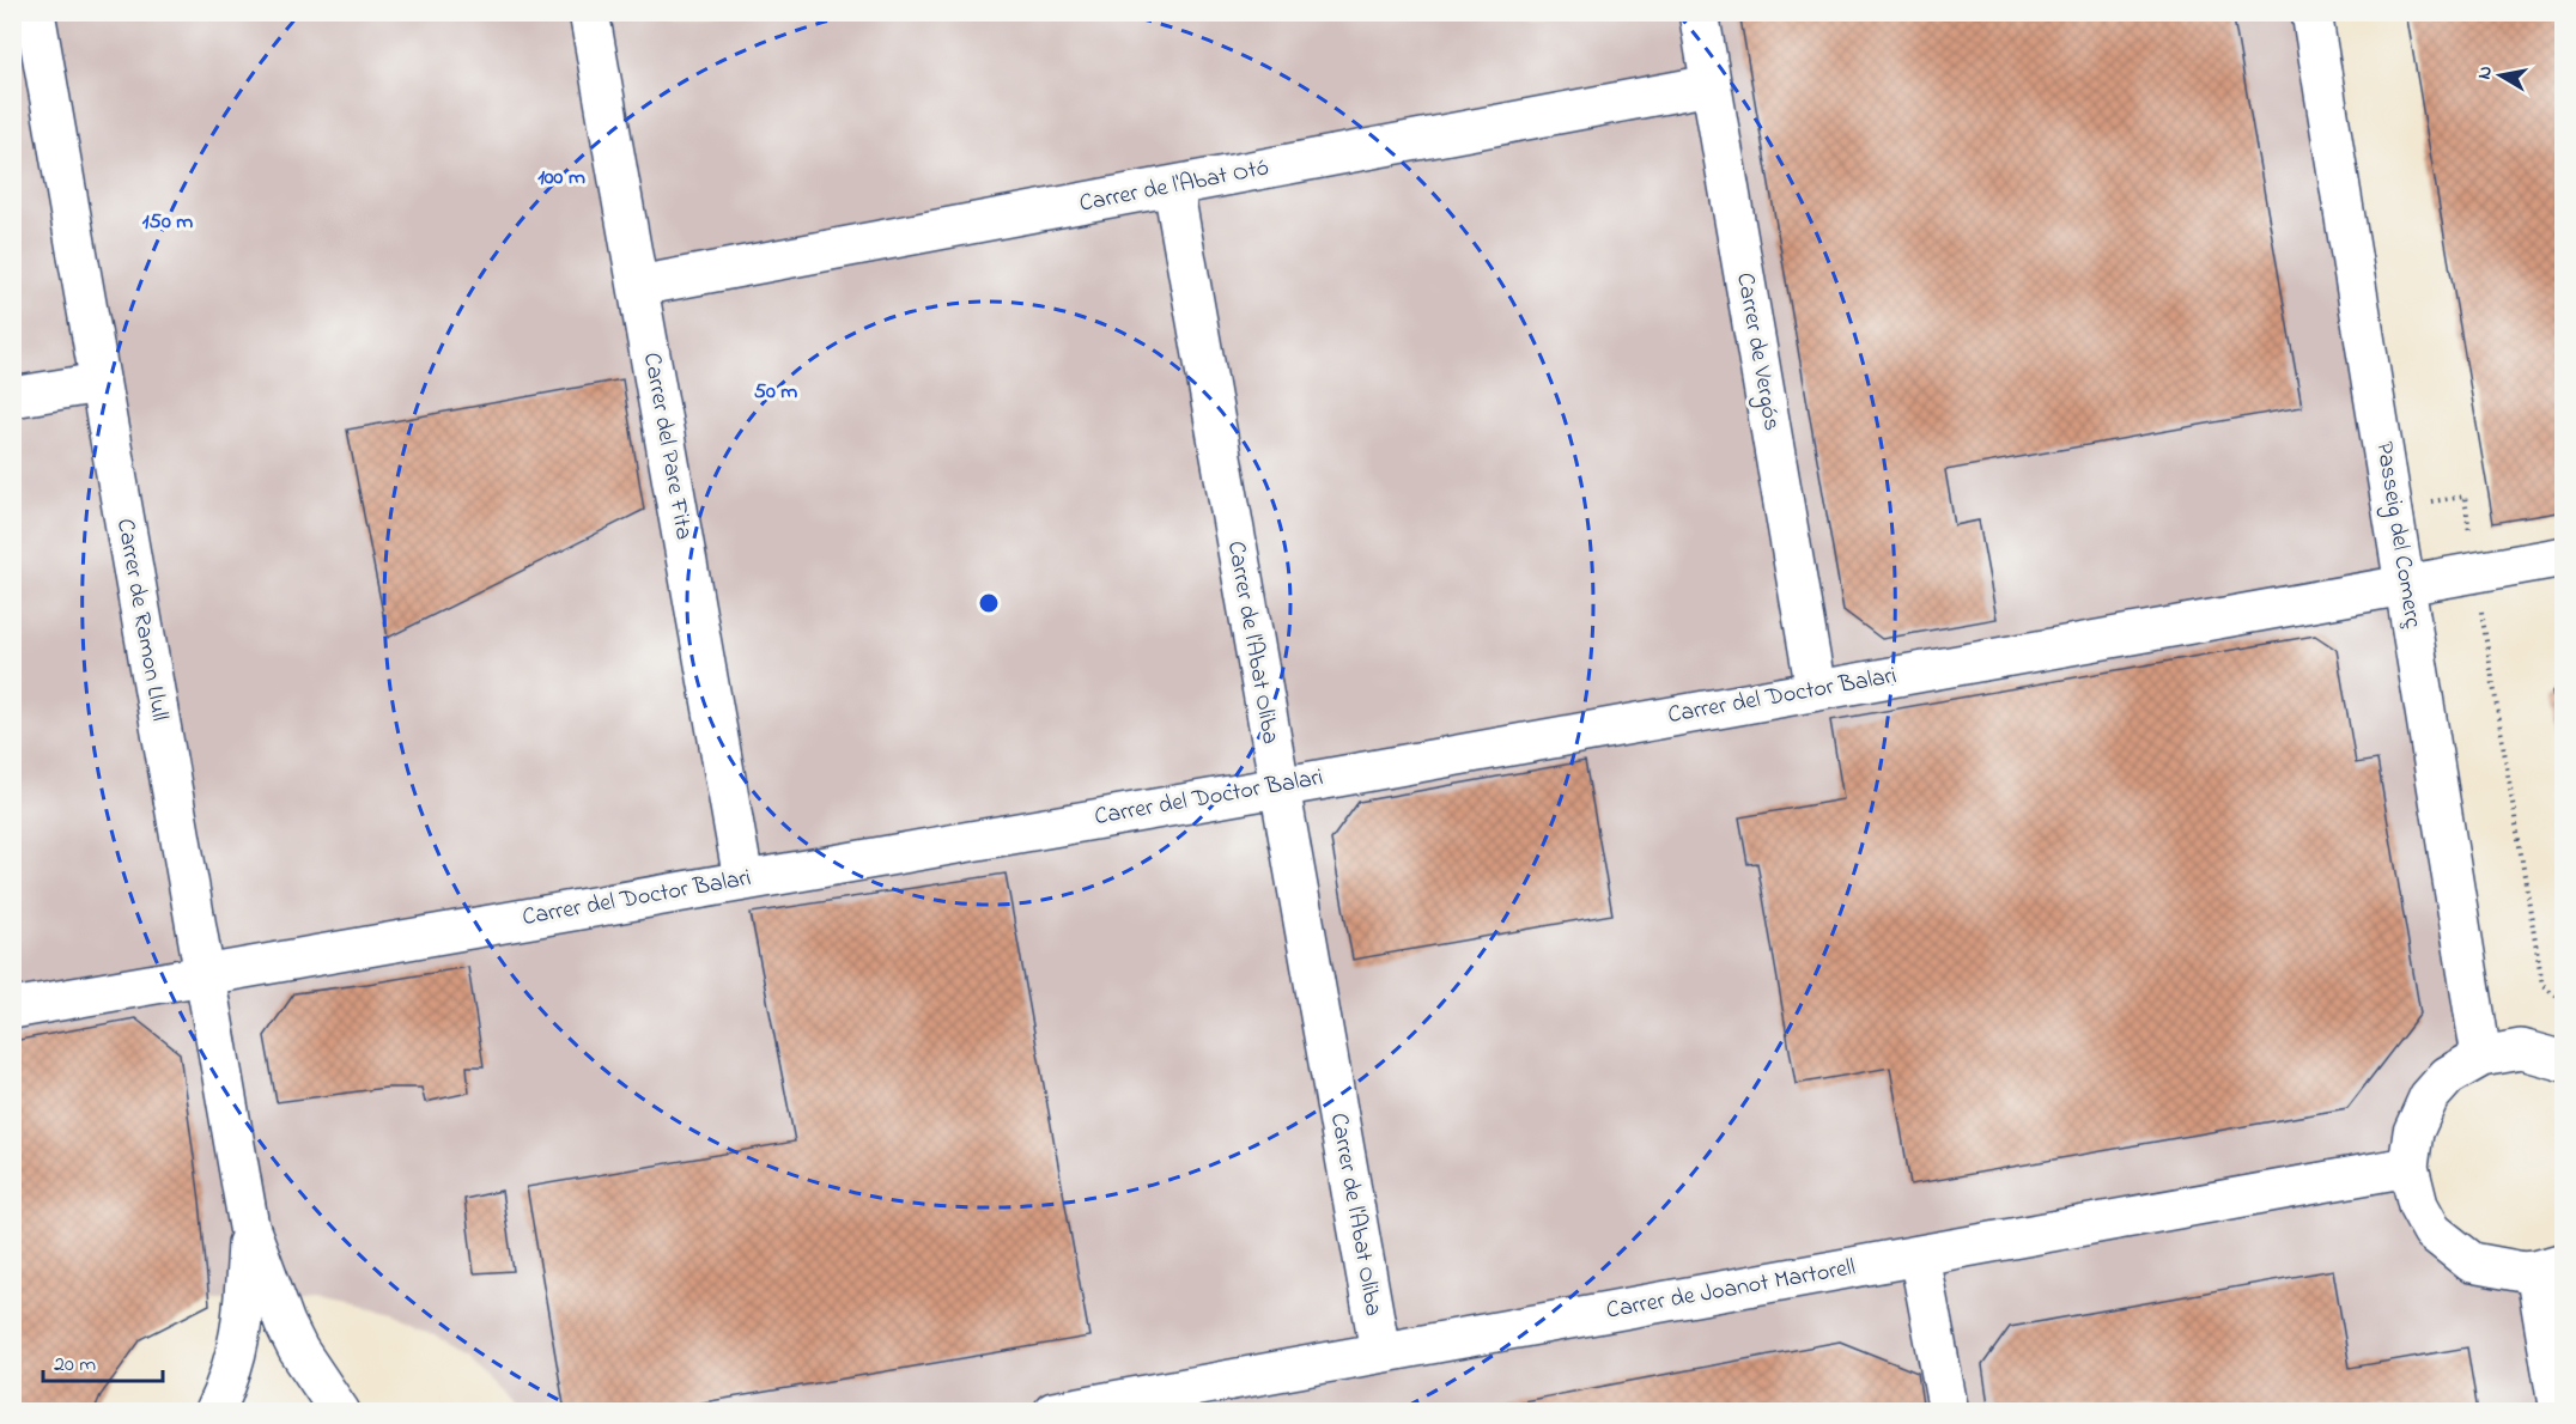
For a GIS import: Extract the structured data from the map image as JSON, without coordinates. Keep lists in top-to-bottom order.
{
  "streets": {
    "street": [
      "Carrer de l'Abat Otó",
      "Carrer de Vergós",
      "Carrer del Pare Fita",
      "Passeig del Comerç",
      "Carrer de Ramon Llull",
      "Carrer de l'Abat Oliba",
      "Carrer del Doctor Balari",
      "Carrer de Joanot Martorell"
    ]
  },
  "crossings": [
    ["Carrer de l'Abat Otó", "Carrer de Vergós"],
    ["Carrer de l'Abat Otó", "Carrer del Pare Fita"],
    ["Carrer de l'Abat Otó", "Carrer de l'Abat Oliba"],
    ["Carrer de Vergós", "Carrer del Doctor Balari"],
    ["Carrer del Pare Fita", "Carrer del Doctor Balari"],
    ["Passeig del Comerç", "Carrer del Doctor Balari"],
    ["Carrer de Ramon Llull", "Carrer del Doctor Balari"],
    ["Carrer de l'Abat Oliba", "Carrer del Doctor Balari"],
    ["Carrer de l'Abat Oliba", "Carrer de Joanot Martorell"]
  ],
  "scale_bar": "20 m",
  "north": "left",
  "rings": ["100 m", "150 m", "50 m"]
}
